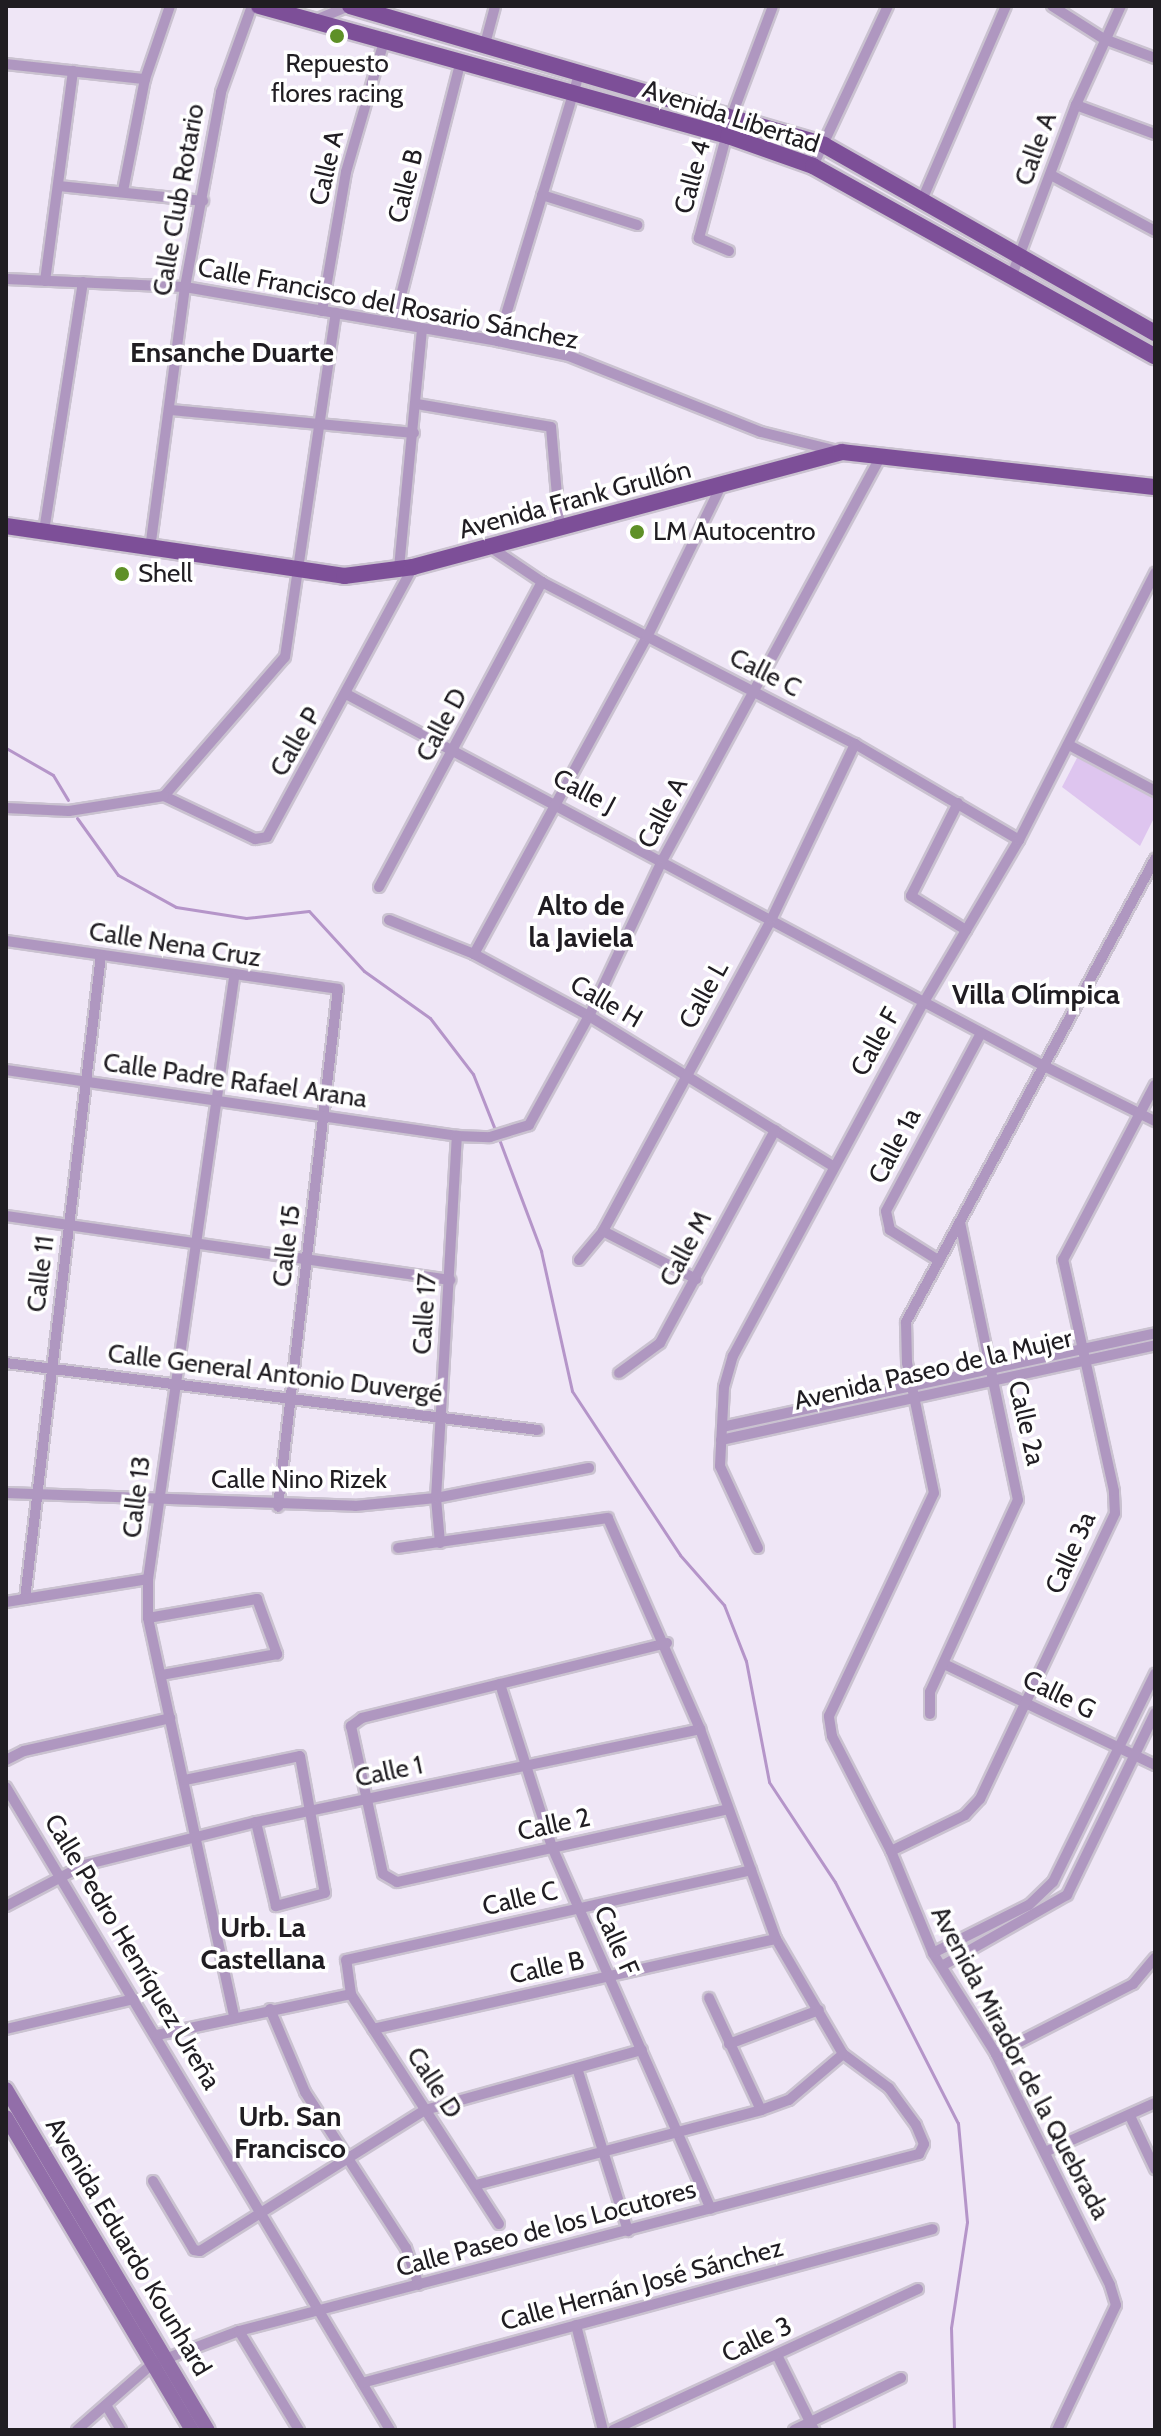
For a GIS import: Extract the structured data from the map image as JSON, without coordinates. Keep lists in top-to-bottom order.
{
  "streets": {
    "main road": ["Avenida Libertad", "Avenida Frank Grullón"],
    "street": [
      "Calle A",
      "Calle 4",
      "Calle B",
      "Calle Club Rotario",
      "Calle Francisco del Rosario Sánchez",
      "Calle C",
      "Calle D",
      "Calle P",
      "Calle J",
      "Calle Nena Cruz",
      "Calle L",
      "Calle H",
      "Calle F",
      "Calle Padre Rafael Arana",
      "Calle 1a",
      "Calle 15",
      "Calle M",
      "Calle 11",
      "Calle 17",
      "Avenida Paseo de la Mujer",
      "Calle General Antonio Duvergé",
      "Calle 2a",
      "Calle Nino Rizek",
      "Calle 13",
      "Calle 3a",
      "Calle G",
      "Calle 1",
      "Calle 2",
      "Calle Pedro Henríquez Ureña",
      "Avenida Mirador de la Quebrada",
      "Calle Paseo de los Locutores",
      "Avenida Eduardo Kounhard",
      "Calle Hernán José Sánchez",
      "Calle 3"
    ]
  },
  "crossings": [
    ["Avenida Libertad", "Calle A"],
    ["Avenida Libertad", "Calle 4"],
    ["Avenida Libertad", "Calle B"],
    ["Calle A", "Calle Francisco del Rosario Sánchez"],
    ["Calle A", "Avenida Frank Grullón"],
    ["Calle A", "Calle C"],
    ["Calle A", "Calle J"],
    ["Calle A", "Calle H"],
    ["Calle A", "Calle Padre Rafael Arana"],
    ["Calle A", "Calle 17"],
    ["Calle B", "Calle Francisco del Rosario Sánchez"],
    ["Calle B", "Calle D"],
    ["Calle B", "Calle F"],
    ["Calle Club Rotario", "Calle Francisco del Rosario Sánchez"],
    ["Calle Club Rotario", "Avenida Frank Grullón"],
    ["Calle Francisco del Rosario Sánchez", "Avenida Frank Grullón"],
    ["Avenida Frank Grullón", "Calle C"],
    ["Avenida Frank Grullón", "Calle P"],
    ["Calle C", "Calle D"],
    ["Calle C", "Calle L"],
    ["Calle C", "Calle F"],
    ["Calle D", "Calle J"],
    ["Calle P", "Calle J"],
    ["Calle J", "Calle L"],
    ["Calle J", "Calle F"],
    ["Calle J", "Calle 1a"],
    ["Calle J", "Calle 3a"],
    ["Calle Nena Cruz", "Calle 15"],
    ["Calle Nena Cruz", "Calle 11"],
    ["Calle Nena Cruz", "Calle 13"],
    ["Calle L", "Calle H"],
    ["Calle H", "Calle F"],
    ["Calle H", "Calle M"],
    ["Calle F", "Avenida Paseo de la Mujer"],
    ["Calle F", "Calle 1"],
    ["Calle F", "Calle 2"],
    ["Calle F", "Calle Paseo de los Locutores"],
    ["Calle Padre Rafael Arana", "Calle 15"],
    ["Calle Padre Rafael Arana", "Calle 11"],
    ["Calle Padre Rafael Arana", "Calle 17"],
    ["Calle Padre Rafael Arana", "Calle 13"],
    ["Calle 15", "Calle General Antonio Duvergé"],
    ["Calle 15", "Calle Nino Rizek"],
    ["Calle 11", "Calle General Antonio Duvergé"],
    ["Calle 11", "Calle Nino Rizek"],
    ["Calle 17", "Calle General Antonio Duvergé"],
    ["Calle 17", "Calle Nino Rizek"],
    ["Avenida Paseo de la Mujer", "Calle 2a"],
    ["Avenida Paseo de la Mujer", "Calle 3a"],
    ["Avenida Paseo de la Mujer", "Avenida Mirador de la Quebrada"],
    ["Calle General Antonio Duvergé", "Calle 13"],
    ["Calle 2a", "Calle G"],
    ["Calle Nino Rizek", "Calle 13"],
    ["Calle 13", "Calle 1"],
    ["Calle 3a", "Calle G"],
    ["Calle 3a", "Avenida Mirador de la Quebrada"],
    ["Calle 1", "Calle 2"],
    ["Calle 1", "Calle Pedro Henríquez Ureña"],
    ["Calle Pedro Henríquez Ureña", "Calle Paseo de los Locutores"],
    ["Calle Pedro Henríquez Ureña", "Calle Hernán José Sánchez"],
    ["Calle Paseo de los Locutores", "Avenida Eduardo Kounhard"]
  ],
  "districts": [
    "Ensanche Duarte",
    "Alto de la Javiela",
    "Villa Olímpica",
    "Urb. La Castellana",
    "Urb. San Francisco"
  ],
  "places": ["Repuesto flores racing", "LM Autocentro", "Shell"]
}
